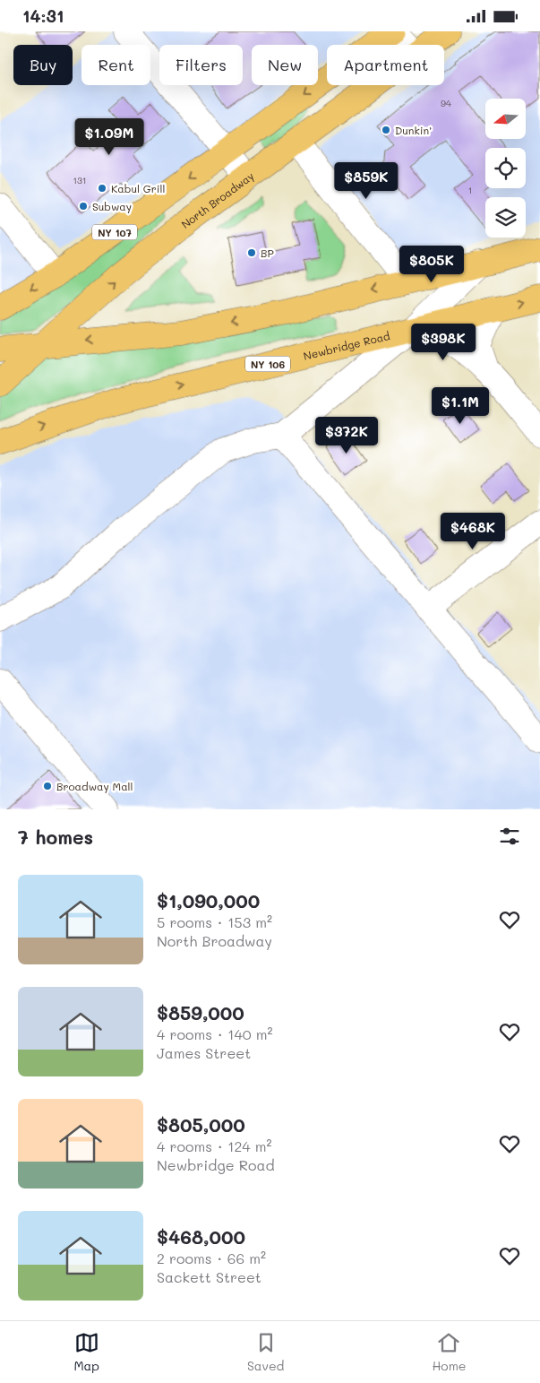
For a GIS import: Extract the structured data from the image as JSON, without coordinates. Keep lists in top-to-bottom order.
{
  "streets": {
    "main road": [
      "North Broadway",
      "NY 107",
      "Newbridge Road",
      "NY 106"
    ]
  },
  "places": [
    "Dunkin'",
    "Kabul Grill",
    "Subway",
    "BP",
    "Broadway Mall"
  ],
  "house_numbers": ["94", "131", "1"],
  "north": "left",
  "page": {
    "status": "14:31",
    "chip": [
      "Buy",
      "Rent",
      "Filters",
      "New",
      "Apartment"
    ],
    "price": [
      "$1.09M",
      "$859K",
      "$805K",
      "$398K",
      "$1.1M",
      "$372K",
      "$468K"
    ],
    "heading": "7 homes",
    "list": [
      {
        "name": "$1,090,000",
        "note": "5 rooms · 153 m² · North Broadway"
      },
      {
        "name": "$859,000",
        "note": "4 rooms · 140 m² · James Street"
      },
      {
        "name": "$805,000",
        "note": "4 rooms · 124 m² · Newbridge Road"
      },
      {
        "name": "$468,000",
        "note": "2 rooms · 66 m² · Sackett Street"
      }
    ],
    "tabs": ["Map", "Saved", "Home"]
  }
}
